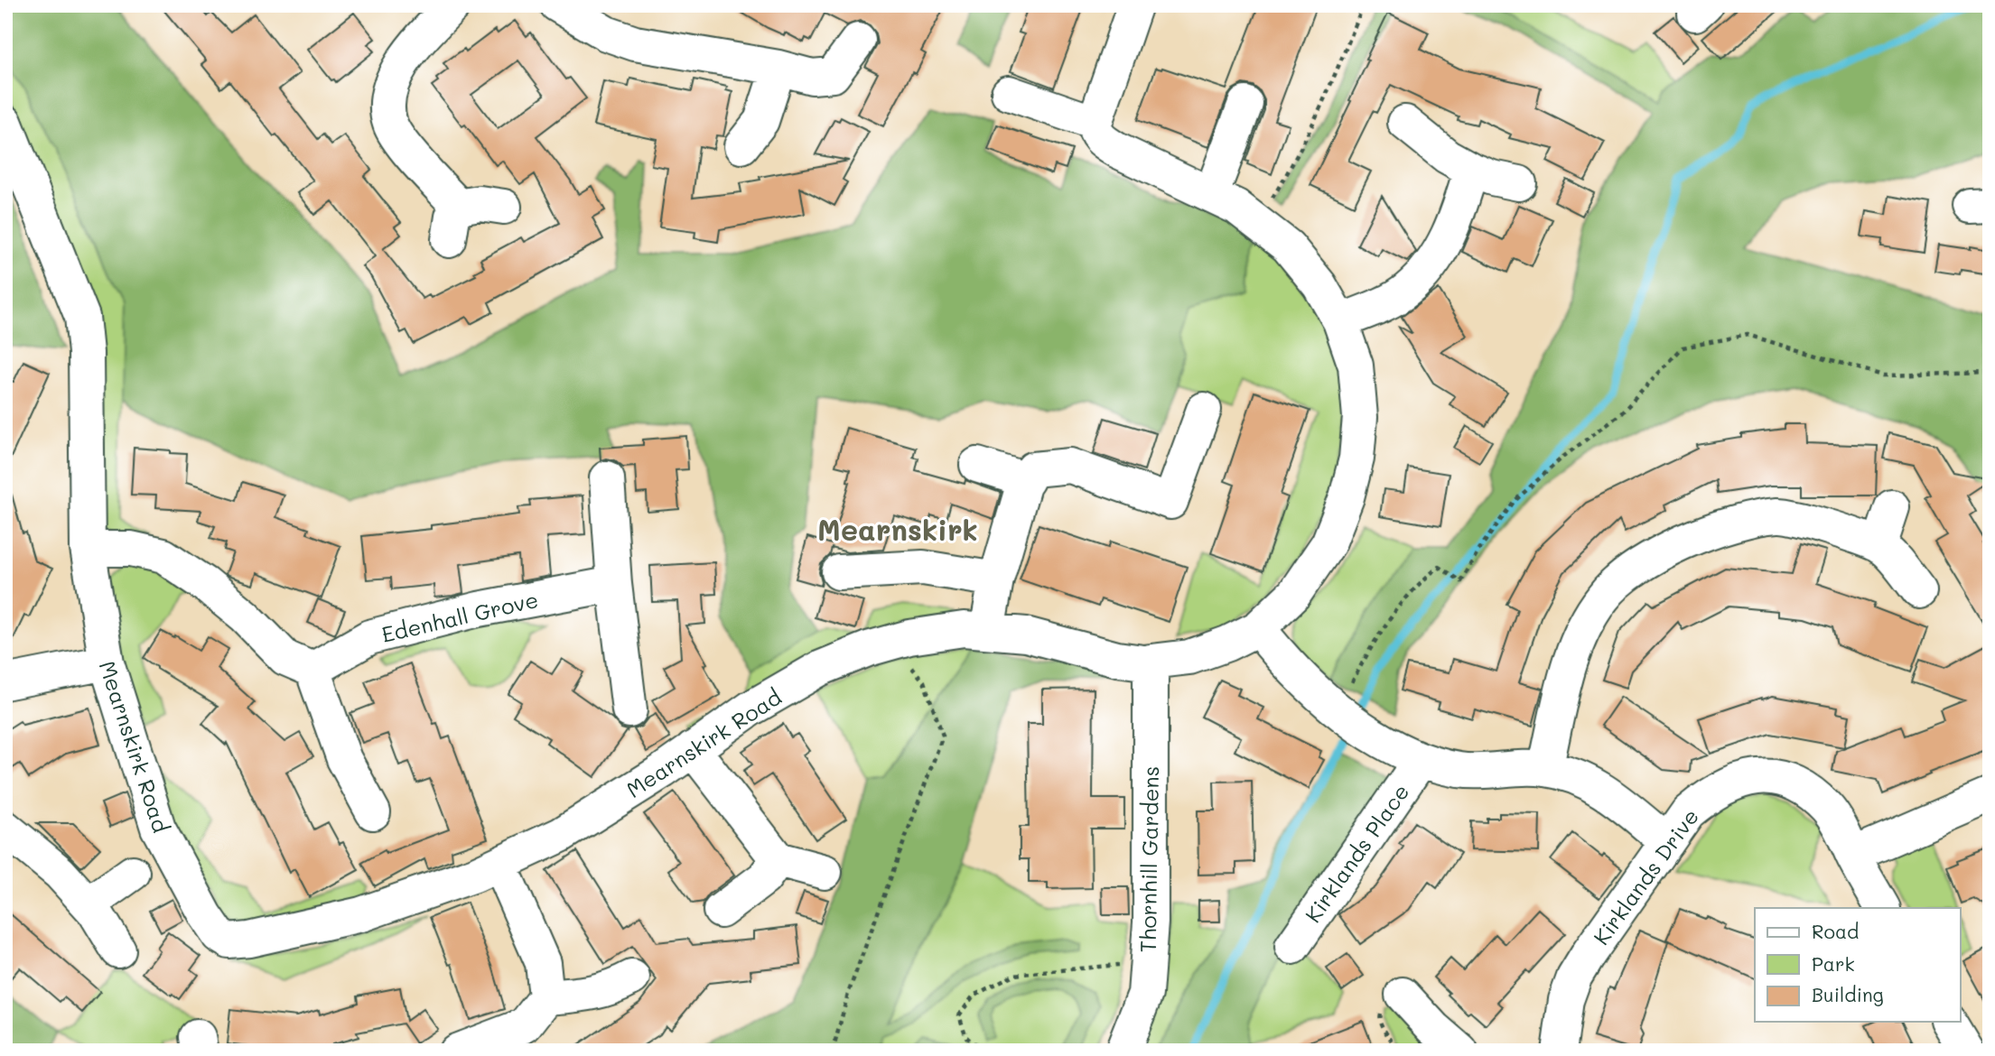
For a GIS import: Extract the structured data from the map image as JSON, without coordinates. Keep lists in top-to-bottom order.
{
  "streets": {
    "street": [
      "Edenhall Grove",
      "Mearnskirk Road",
      "Kirklands Place",
      "Thornhill Gardens",
      "Kirklands Drive"
    ]
  },
  "crossings": [
    ["Mearnskirk Road", "Thornhill Gardens"]
  ],
  "districts": ["Mearnskirk"],
  "legend": ["Road", "Park", "Building"]
}
